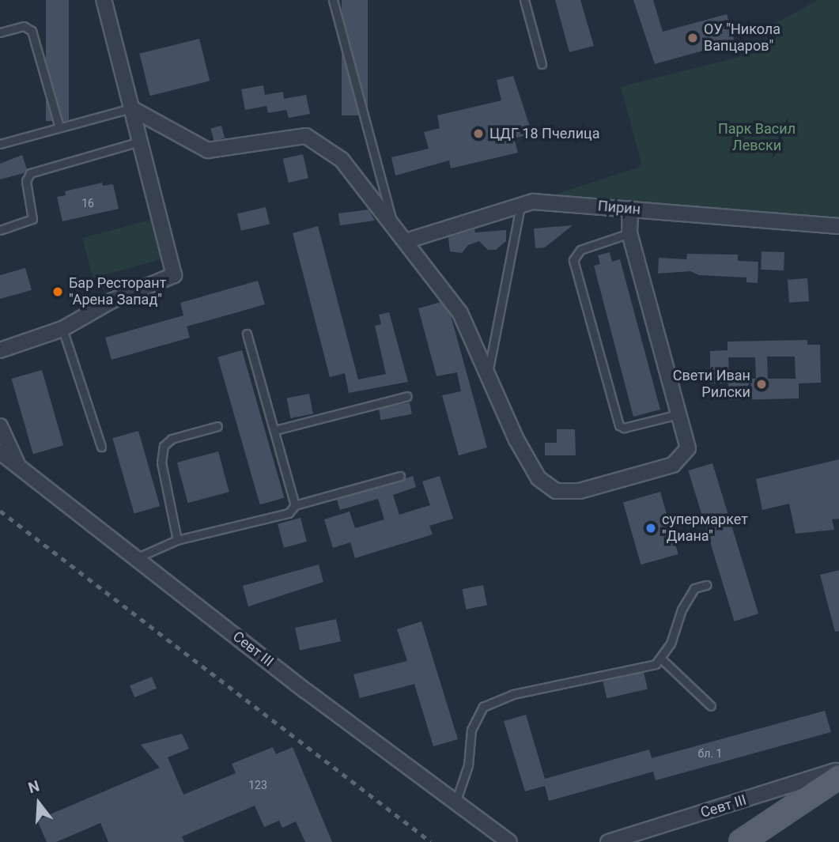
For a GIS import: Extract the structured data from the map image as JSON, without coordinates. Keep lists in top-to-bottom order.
{
  "streets": {
    "street": ["Пирин", "Севт III"]
  },
  "parks": ["Парк Васил Левски"],
  "places": [
    "ОУ \"Никола Вапцаров\"",
    "ЦДГ 18 Пчелица",
    "Бар Ресторант \"Арена Запад\"",
    "Свети Иван Рилски",
    "супермаркет \"Диана\""
  ],
  "house_numbers": ["16", "бл. 1", "123"],
  "north": "top"
}
